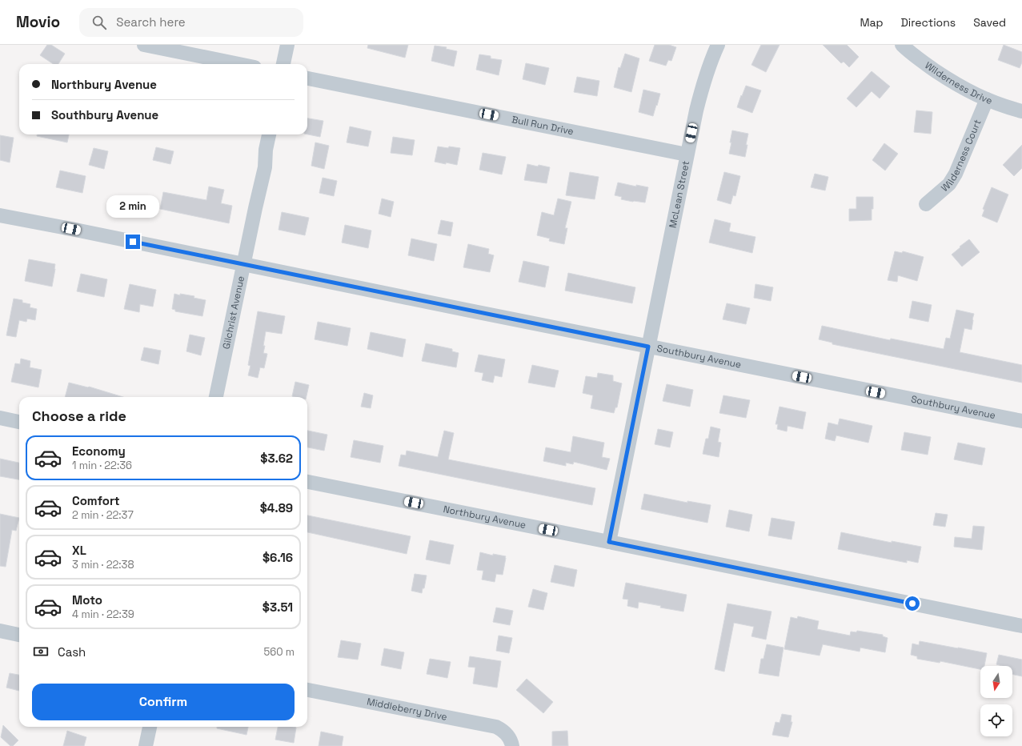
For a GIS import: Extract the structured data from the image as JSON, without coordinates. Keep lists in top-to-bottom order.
{
  "streets": {
    "street": [
      "Wilderness Drive",
      "Bull Run Drive",
      "Wilderness Court",
      "McLean Street",
      "Gilchrist Avenue",
      "Southbury Avenue",
      "Northbury Avenue",
      "Middleberry Drive"
    ]
  },
  "crossings": [
    ["Wilderness Drive", "Wilderness Court"],
    ["Bull Run Drive", "McLean Street"],
    ["McLean Street", "Southbury Avenue"],
    ["McLean Street", "Northbury Avenue"],
    ["Gilchrist Avenue", "Southbury Avenue"]
  ],
  "north": "bottom",
  "page": {
    "header": "Movio",
    "search": "Search here",
    "nav": ["Map", "Directions", "Saved"],
    "banner": ["Northbury Avenue", "Southbury Avenue"],
    "bubble": "2 min",
    "heading": "Choose a ride",
    "list": [
      {
        "name": "Economy",
        "note": "1 min · 22:36",
        "value": "$3.62"
      },
      {
        "name": "Comfort",
        "note": "2 min · 22:37",
        "value": "$4.89"
      },
      {
        "name": "XL",
        "note": "3 min · 22:38",
        "value": "$6.16"
      },
      {
        "name": "Moto",
        "note": "4 min · 22:39",
        "value": "$3.51"
      }
    ],
    "pay": ["Cash", "560 m"],
    "buttons": "Confirm"
  }
}
